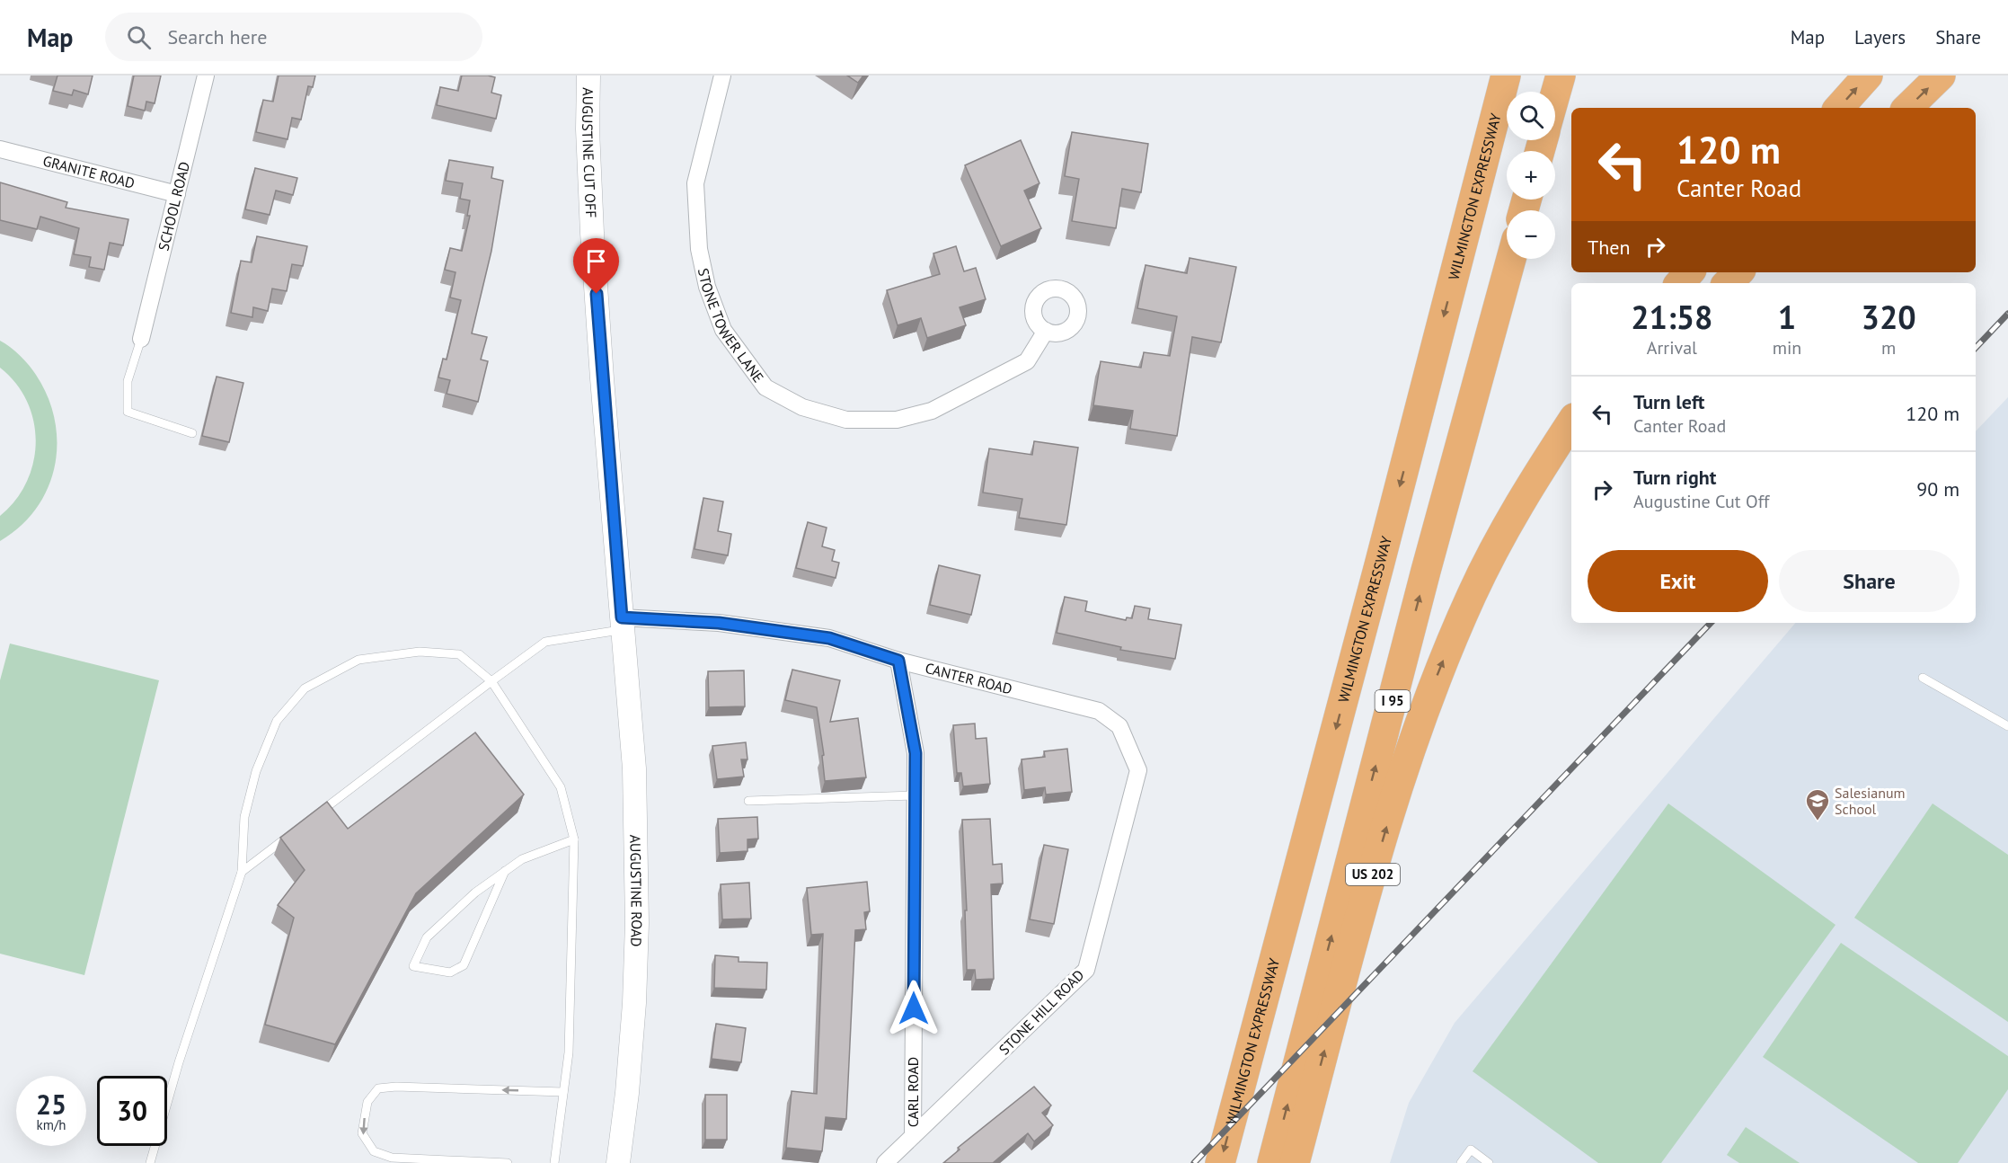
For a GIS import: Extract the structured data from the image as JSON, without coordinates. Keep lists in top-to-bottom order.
{
  "streets": {
    "highway": ["WILMINGTON EXPRESSWAY", "I 95", "US 202"],
    "street": [
      "AUGUSTINE CUT OFF",
      "GRANITE ROAD",
      "SCHOOL ROAD",
      "STONE TOWER LANE",
      "CANTER ROAD",
      "AUGUSTINE ROAD",
      "STONE HILL ROAD",
      "CARL ROAD"
    ]
  },
  "crossings": [
    ["AUGUSTINE CUT OFF", "CANTER ROAD"],
    ["AUGUSTINE CUT OFF", "AUGUSTINE ROAD"],
    ["GRANITE ROAD", "SCHOOL ROAD"],
    ["CANTER ROAD", "AUGUSTINE ROAD"],
    ["CANTER ROAD", "STONE HILL ROAD"],
    ["CANTER ROAD", "CARL ROAD"],
    ["STONE HILL ROAD", "CARL ROAD"]
  ],
  "places": {
    "school or university": ["Salesianum School"]
  },
  "page": {
    "header": "Map",
    "search": "Search here",
    "nav": ["Map", "Layers", "Share"],
    "map_buttons": ["+", "−"],
    "turn": ["120 m", "Canter Road"],
    "then": "Then",
    "eta": [
      "21:58",
      "Arrival",
      "1",
      "min",
      "320",
      "m"
    ],
    "list": [
      {
        "name": "Turn left",
        "note": "Canter Road",
        "value": "120 m"
      },
      {
        "name": "Turn right",
        "note": "Augustine Cut Off",
        "value": "90 m"
      }
    ],
    "buttons": ["Exit", "Share"],
    "speed": "25 km/h",
    "limit": "30"
  }
}
